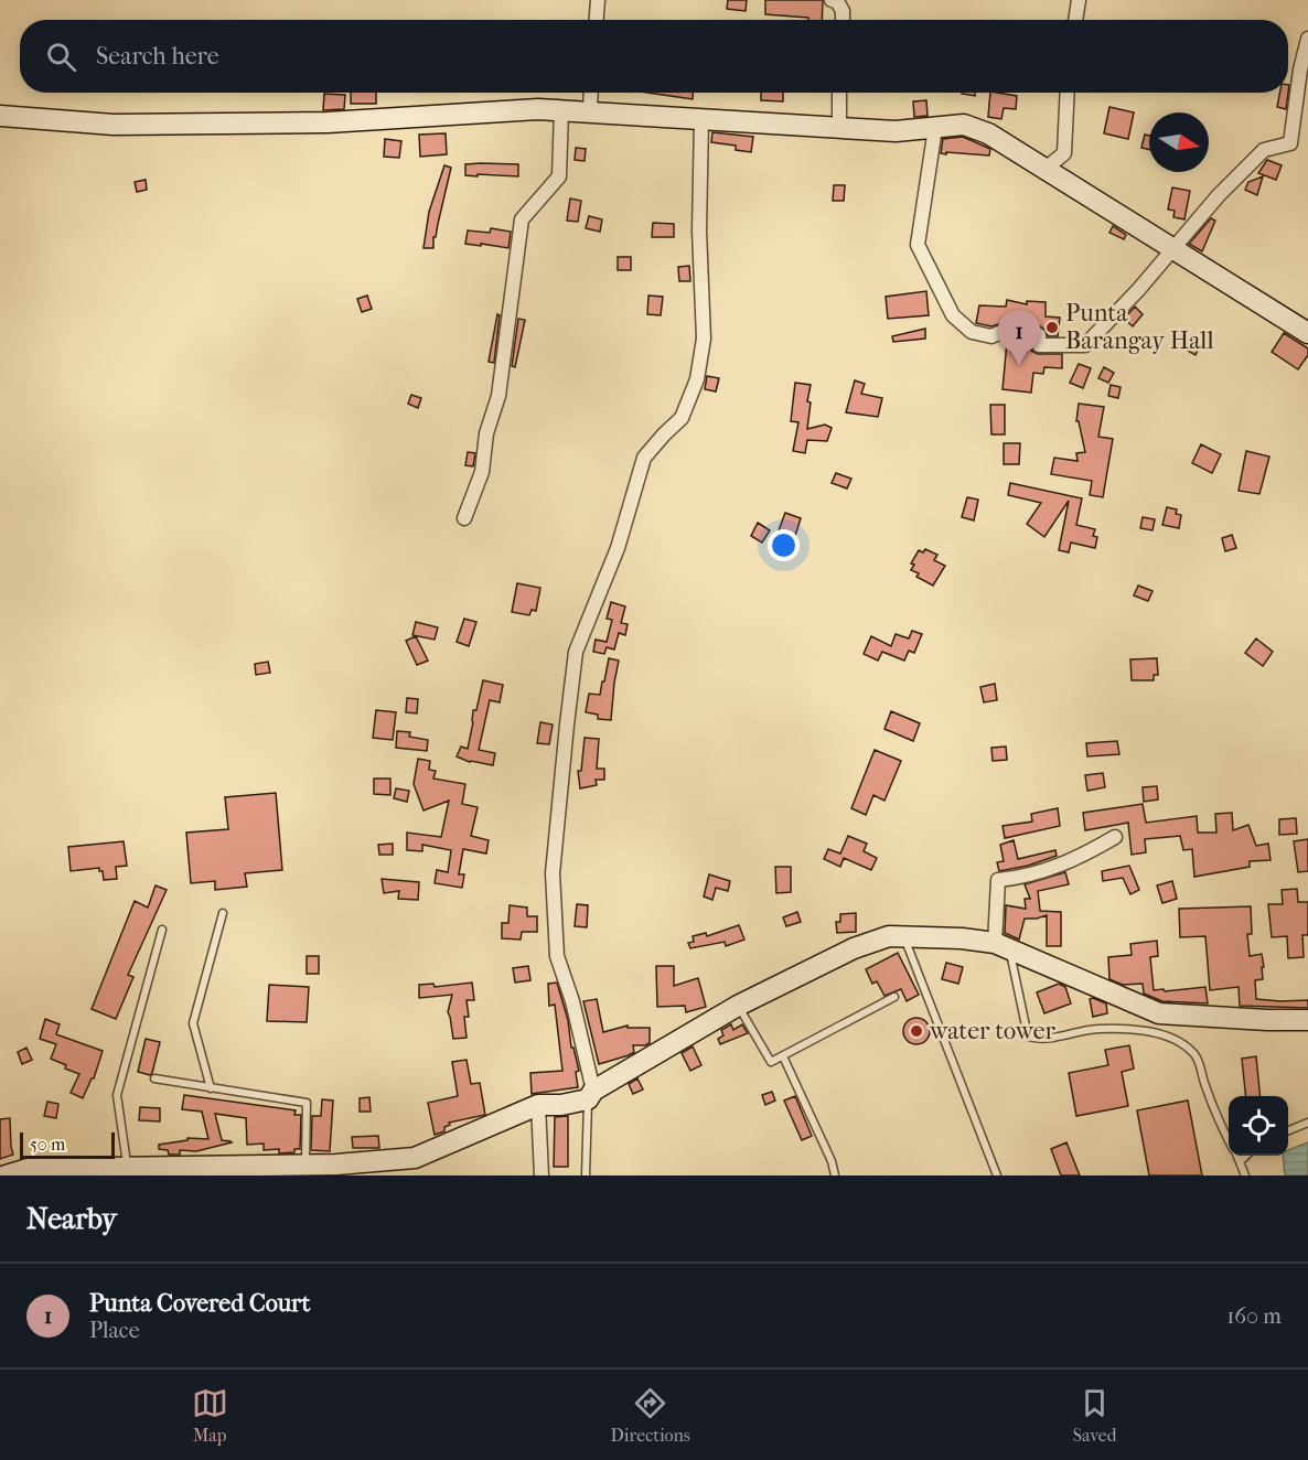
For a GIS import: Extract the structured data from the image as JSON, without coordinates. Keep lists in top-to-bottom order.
{
  "places": ["Punta Barangay Hall", "water tower"],
  "scale_bar": "50 m",
  "north": "right",
  "page": {
    "search": "Search here",
    "pins": "1",
    "scale": "50 m",
    "heading": "Nearby",
    "list": [
      {
        "mark": "1",
        "name": "Punta Covered Court",
        "note": "Place",
        "value": "160 m"
      }
    ],
    "nav": ["Map", "Directions", "Saved"]
  }
}
